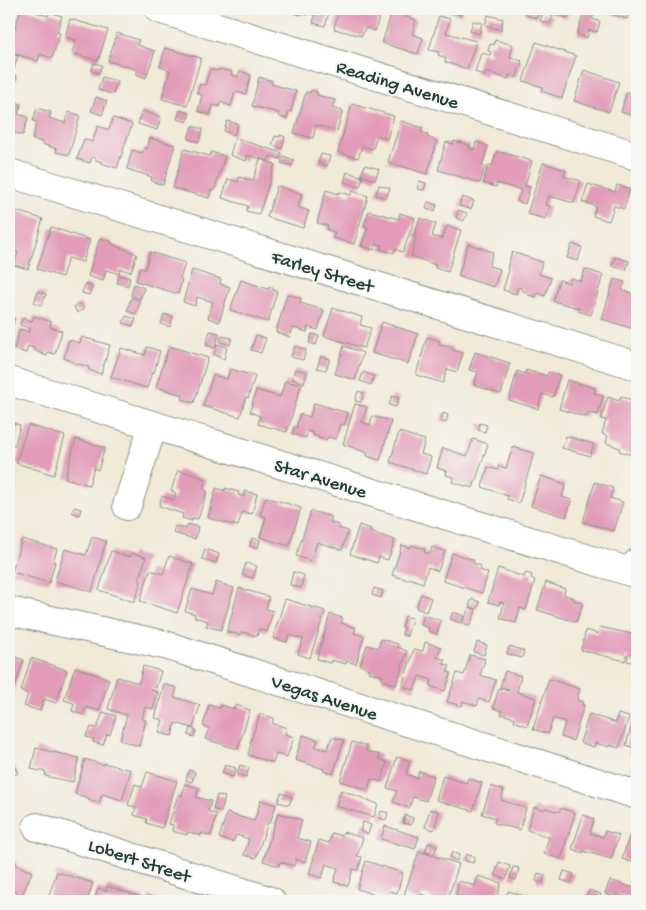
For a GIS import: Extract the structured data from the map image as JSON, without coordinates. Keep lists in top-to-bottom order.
{
  "streets": {
    "street": [
      "Reading Avenue",
      "Farley Street",
      "Star Avenue",
      "Vegas Avenue",
      "Lobert Street"
    ]
  }
}
